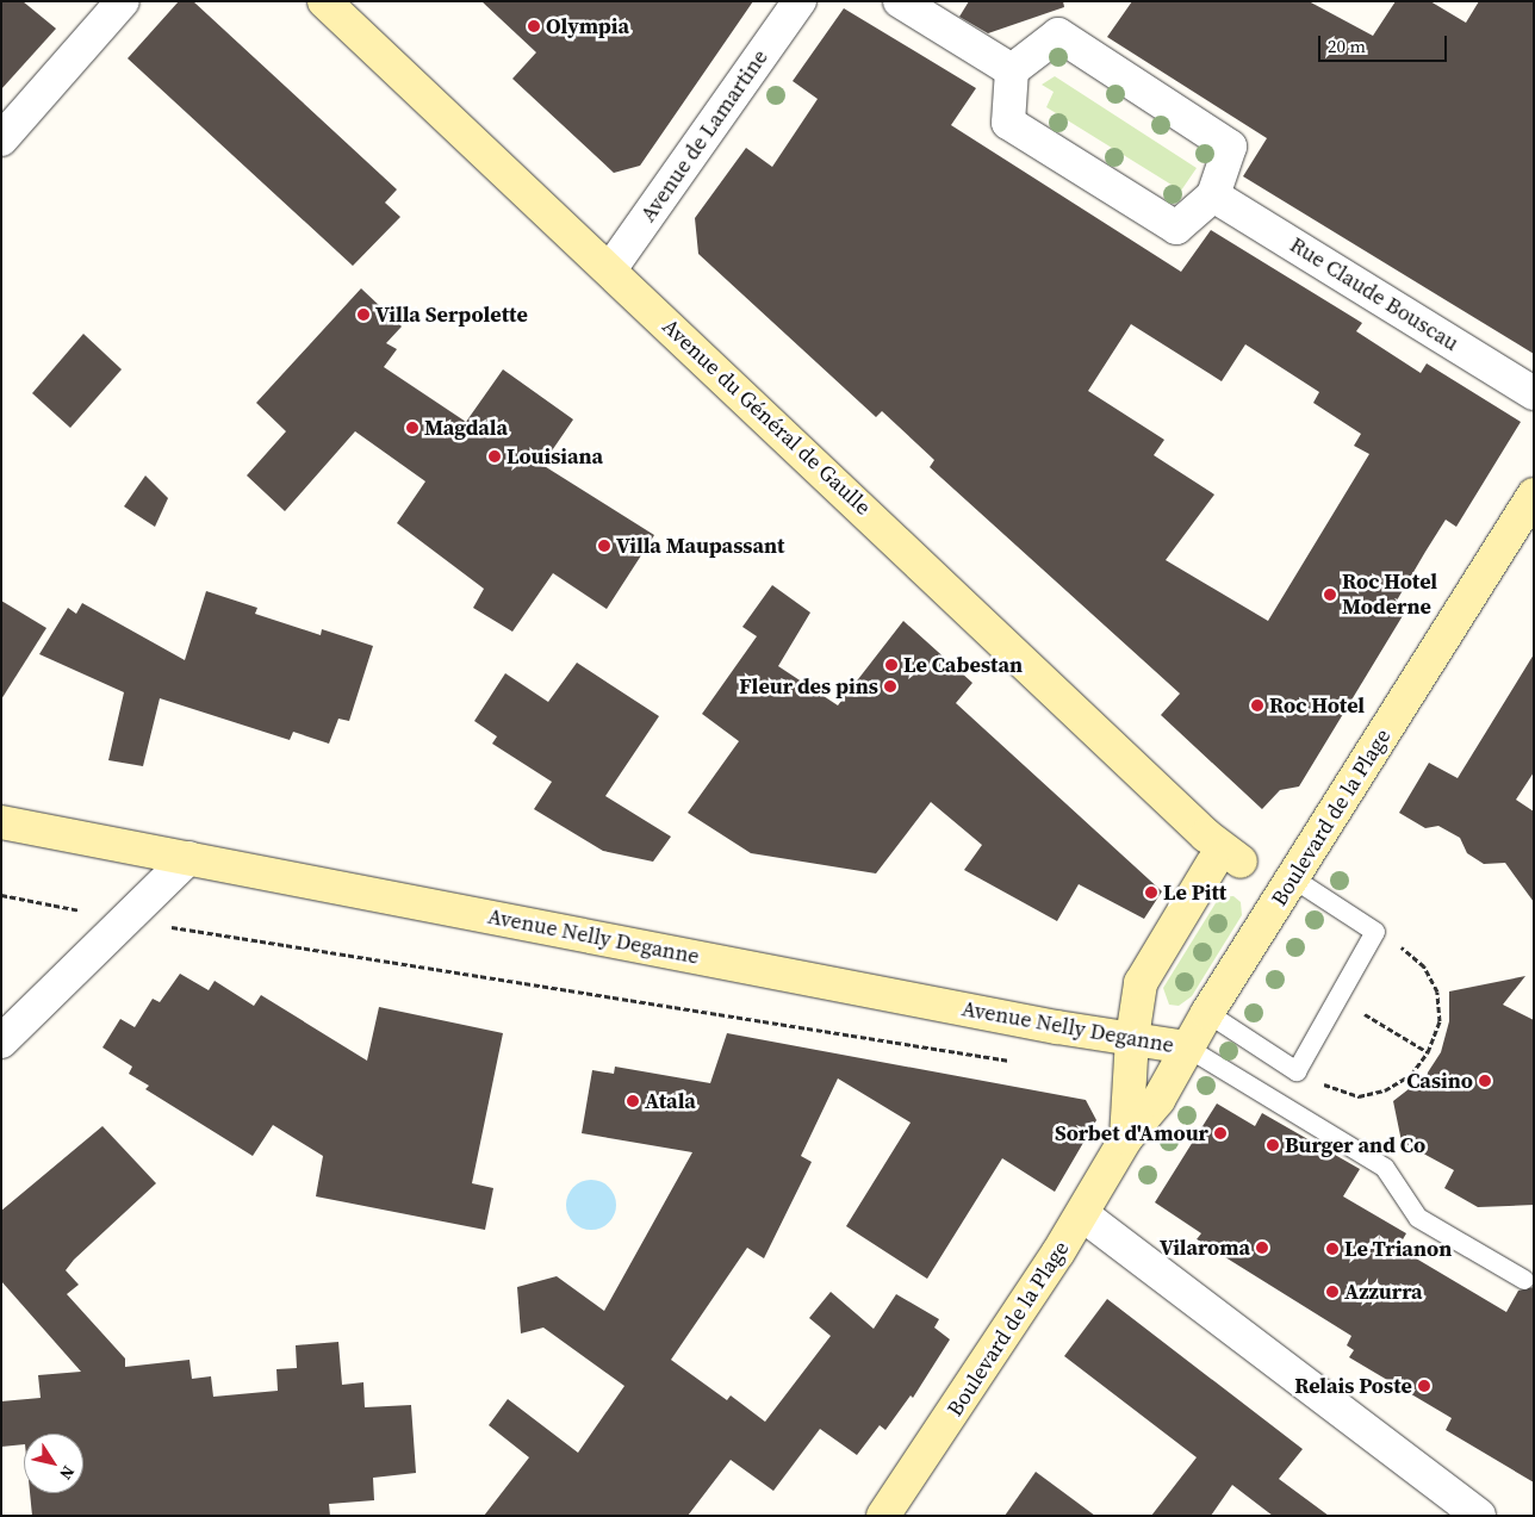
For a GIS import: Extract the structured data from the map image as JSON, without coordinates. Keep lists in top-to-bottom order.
{
  "streets": {
    "main road": ["Avenue du Général de Gaulle", "Boulevard de la Plage", "Avenue Nelly Deganne"],
    "street": ["Avenue de Lamartine", "Rue Claude Bouscau"]
  },
  "crossings": [
    ["Avenue de Lamartine", "Avenue du Général de Gaulle"],
    ["Avenue du Général de Gaulle", "Boulevard de la Plage"],
    ["Boulevard de la Plage", "Avenue Nelly Deganne"]
  ],
  "places": [
    "Olympia",
    "Villa Serpolette",
    "Magdala",
    "Louisiana",
    "Villa Maupassant",
    "Roc Hotel Moderne",
    "Le Cabestan",
    "Fleur des pins",
    "Roc Hotel",
    "Le Pitt",
    "Casino",
    "Atala",
    "Sorbet d'Amour",
    "Burger and Co",
    "Vilaroma",
    "Le Trianon",
    "Azzurra",
    "Relais Poste"
  ],
  "scale_bar": "20 m",
  "north": "bottom right"
}
